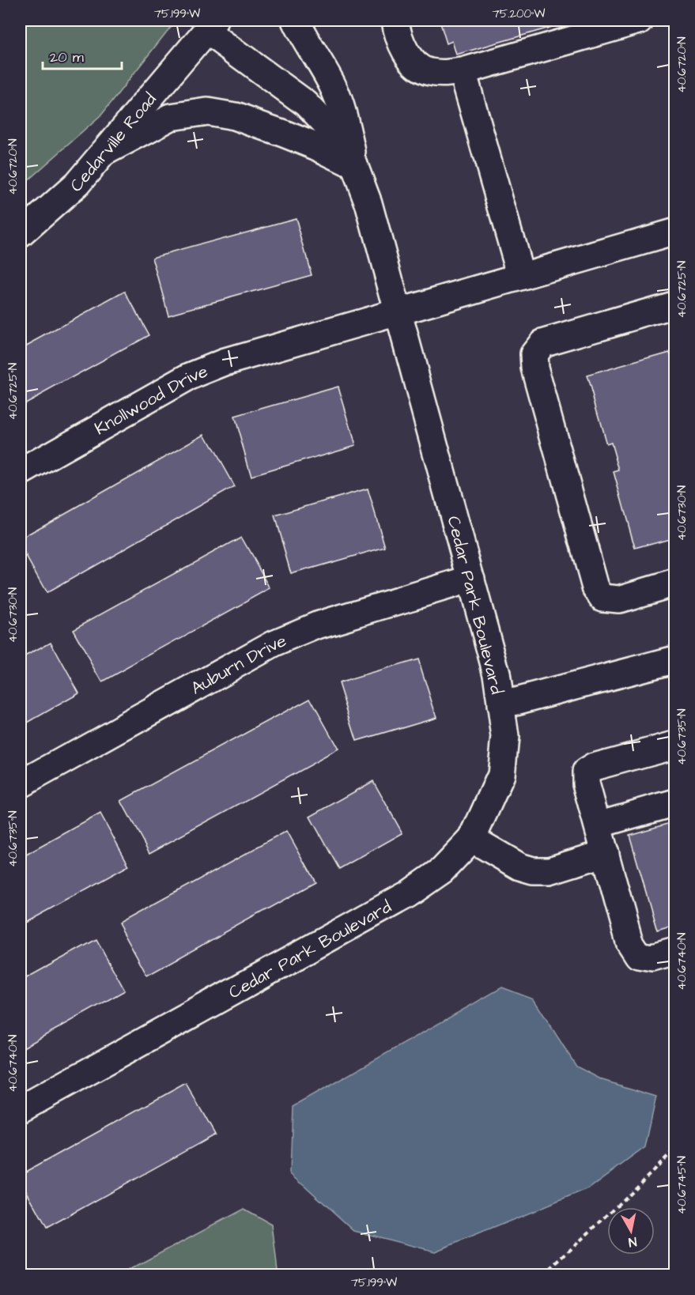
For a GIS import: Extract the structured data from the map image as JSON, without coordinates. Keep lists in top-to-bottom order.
{
  "streets": {
    "street": [
      "Cedarville Road",
      "Knollwood Drive",
      "Cedar Park Boulevard",
      "Auburn Drive"
    ]
  },
  "crossings": [
    ["Cedarville Road", "Cedar Park Boulevard"],
    ["Knollwood Drive", "Cedar Park Boulevard"],
    ["Cedar Park Boulevard", "Auburn Drive"]
  ],
  "scale_bar": "20 m",
  "north": "bottom",
  "coordinates": [
    "75.199°W",
    "75.200°W",
    "40.6720°N",
    "40.6725°N",
    "40.6730°N",
    "40.6735°N",
    "40.6740°N",
    "40.6745°N"
  ]
}
